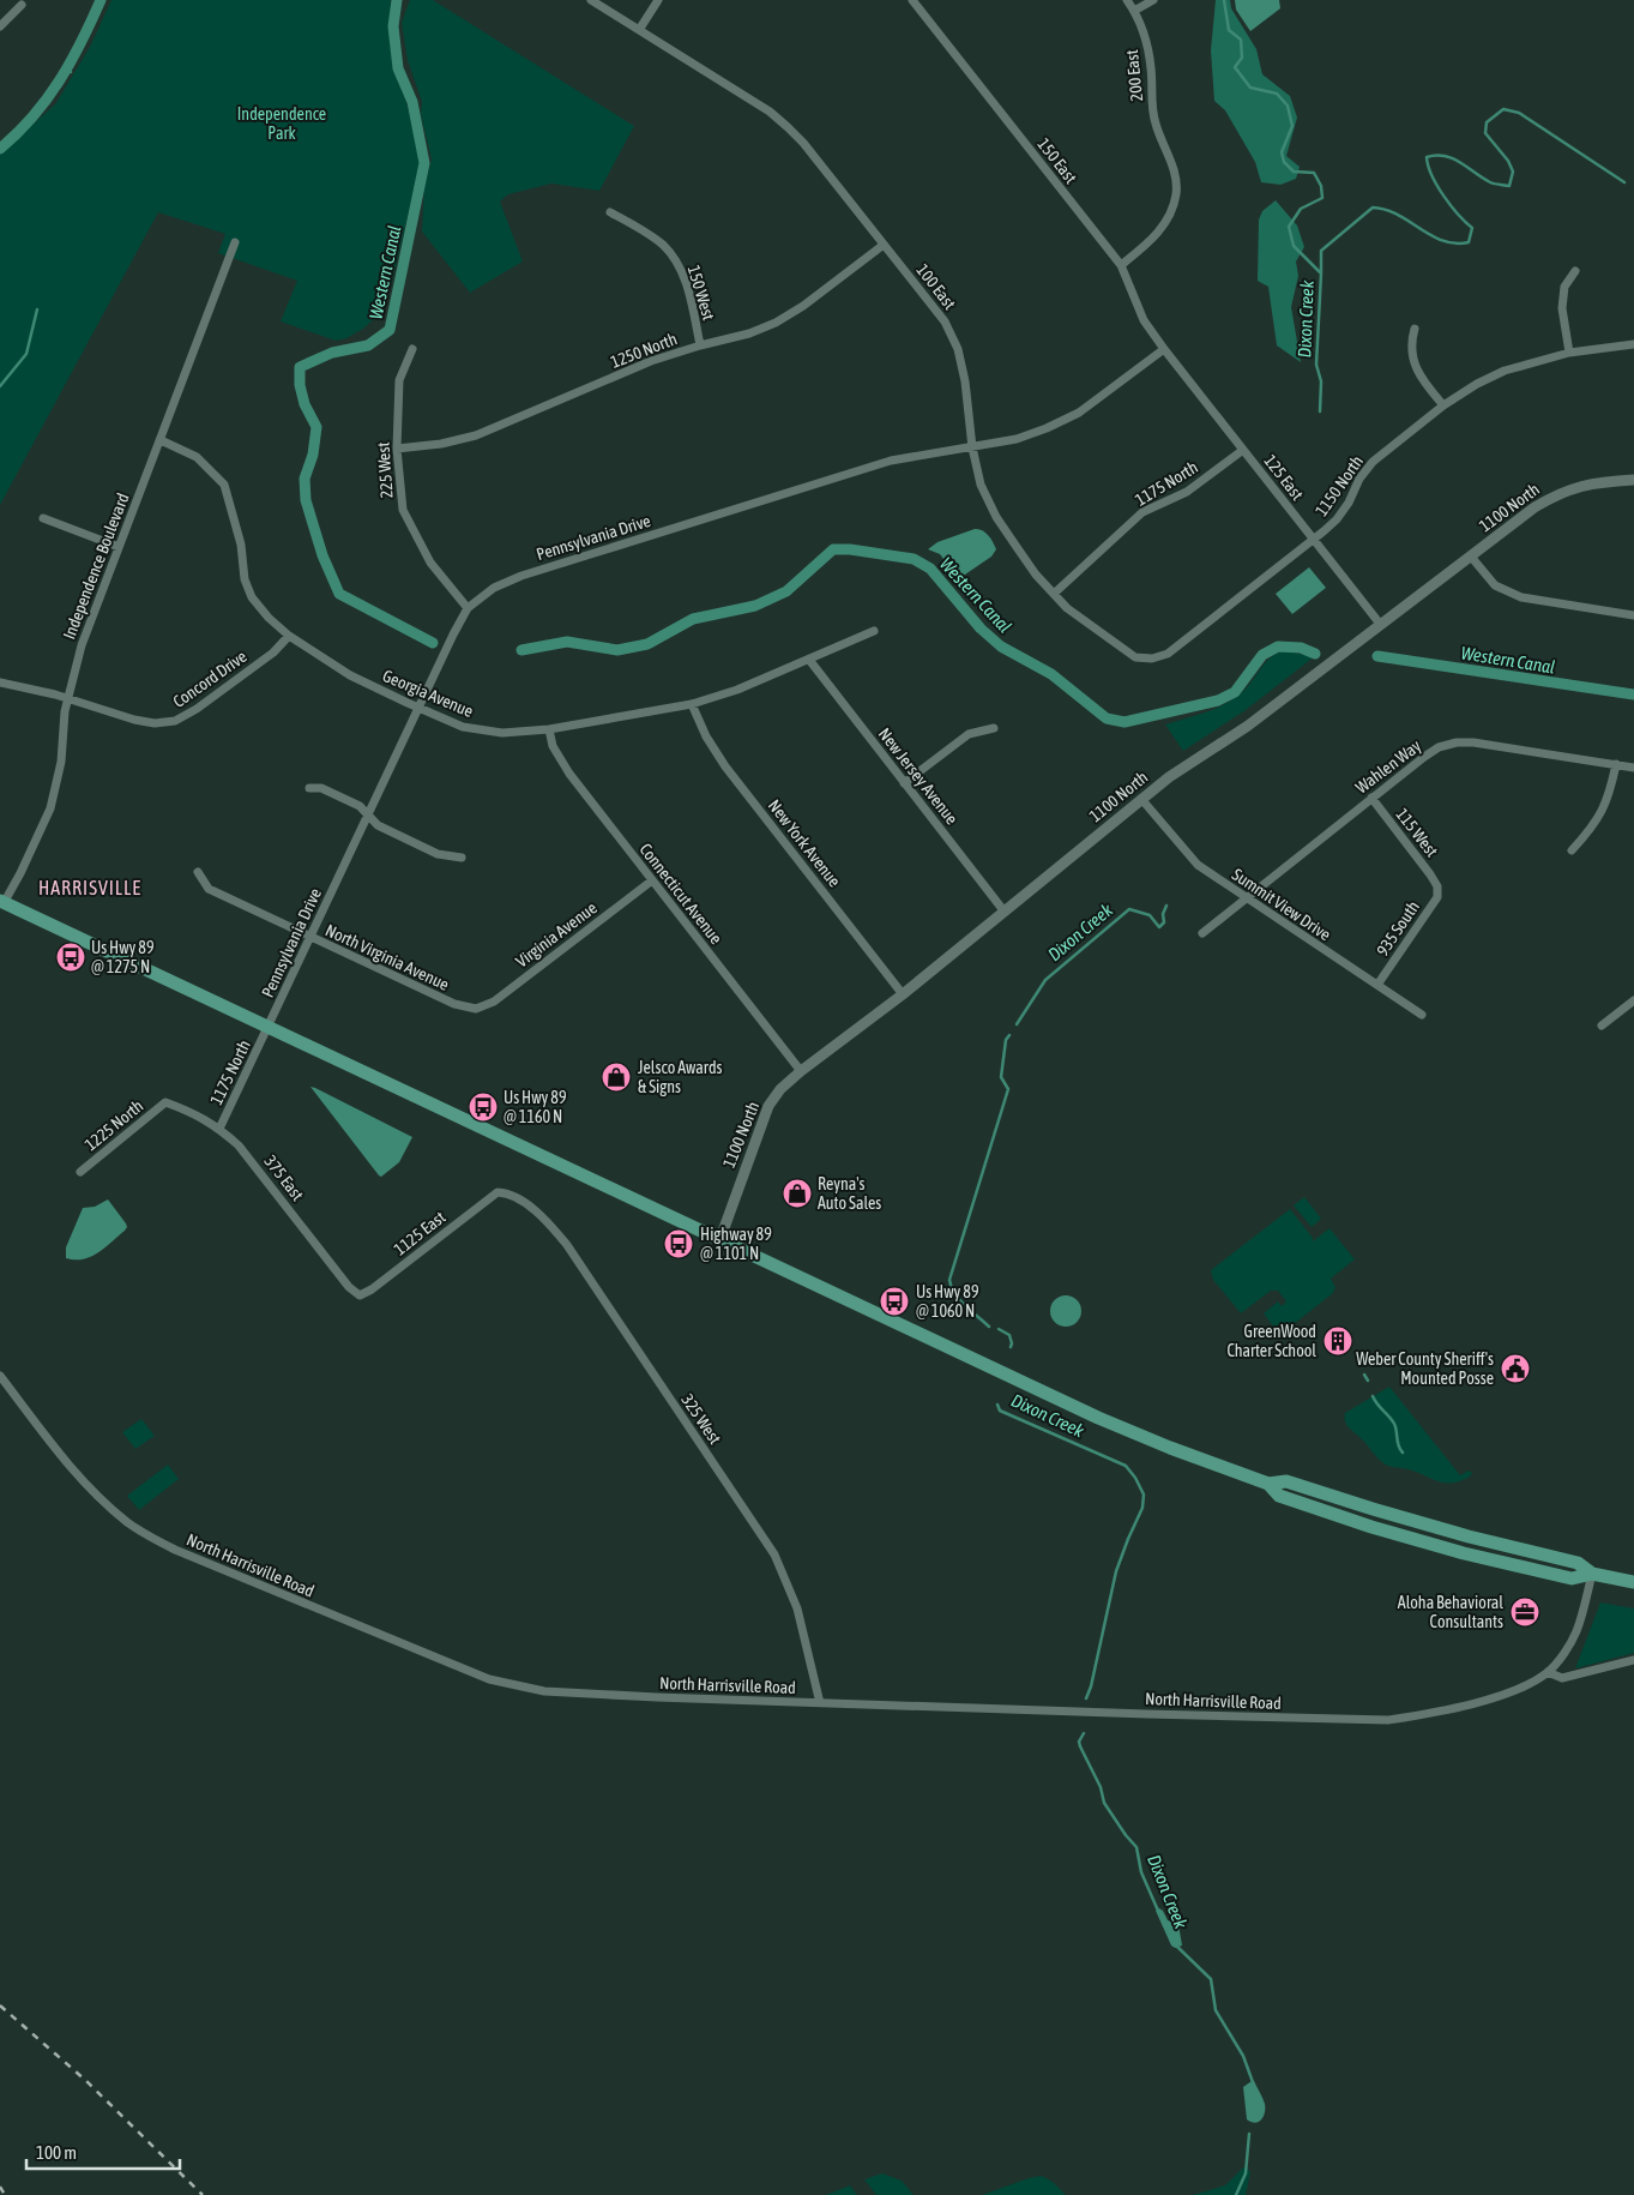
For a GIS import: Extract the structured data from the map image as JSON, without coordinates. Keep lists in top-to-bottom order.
{
  "streets": {
    "street": [
      "200 East",
      "150 East",
      "100 East",
      "150 West",
      "1250 North",
      "225 West",
      "125 East",
      "1175 North",
      "1150 North",
      "1100 North",
      "Pennsylvania Drive",
      "Independence Boulevard",
      "Concord Drive",
      "Georgia Avenue",
      "Wahlen Way",
      "New Jersey Avenue",
      "115 West",
      "New York Avenue",
      "Connecticut Avenue",
      "Summit View Drive",
      "935 South",
      "Virginia Avenue",
      "North Virginia Avenue",
      "1225 North",
      "375 East",
      "1125 East",
      "325 West",
      "North Harrisville Road"
    ]
  },
  "crossings": [
    ["200 East", "150 East"],
    ["150 East", "125 East"],
    ["150 East", "Pennsylvania Drive"],
    ["100 East", "1250 North"],
    ["100 East", "1175 North"],
    ["100 East", "1150 North"],
    ["100 East", "Pennsylvania Drive"],
    ["150 West", "1250 North"],
    ["1250 North", "225 West"],
    ["225 West", "Pennsylvania Drive"],
    ["125 East", "1175 North"],
    ["125 East", "1150 North"],
    ["125 East", "1100 North"],
    ["125 East", "Pennsylvania Drive"],
    ["1175 North", "Pennsylvania Drive"],
    ["1175 North", "375 East"],
    ["1100 North", "New Jersey Avenue"],
    ["1100 North", "New York Avenue"],
    ["1100 North", "Connecticut Avenue"],
    ["1100 North", "Summit View Drive"],
    ["Pennsylvania Drive", "Georgia Avenue"],
    ["Pennsylvania Drive", "North Virginia Avenue"],
    ["Independence Boulevard", "Concord Drive"],
    ["Independence Boulevard", "Georgia Avenue"],
    ["Concord Drive", "Georgia Avenue"],
    ["Georgia Avenue", "New Jersey Avenue"],
    ["Georgia Avenue", "New York Avenue"],
    ["Georgia Avenue", "Connecticut Avenue"],
    ["Wahlen Way", "115 West"],
    ["Wahlen Way", "Summit View Drive"],
    ["115 West", "935 South"],
    ["Connecticut Avenue", "Virginia Avenue"],
    ["Summit View Drive", "935 South"],
    ["Virginia Avenue", "North Virginia Avenue"],
    ["1225 North", "375 East"],
    ["375 East", "1125 East"],
    ["1125 East", "325 West"],
    ["325 West", "North Harrisville Road"]
  ],
  "districts": ["HARRISVILLE"],
  "water": ["Western Canal", "Dixon Creek"],
  "parks": ["Independence Park"],
  "places": {
    "bus stop": [
      "Us Hwy 89 @ 1275 N",
      "Us Hwy 89 @ 1160 N",
      "Highway 89 @ 1101 N",
      "Us Hwy 89 @ 1060 N"
    ],
    "shop": ["Jelsco Awards & Signs", "Reyna's Auto Sales"],
    "building": ["GreenWood Charter School"],
    "public building": ["Weber County Sheriff's Mounted Posse"],
    "office": ["Aloha Behavioral Consultants"]
  },
  "scale_bar": "100 m"
}
